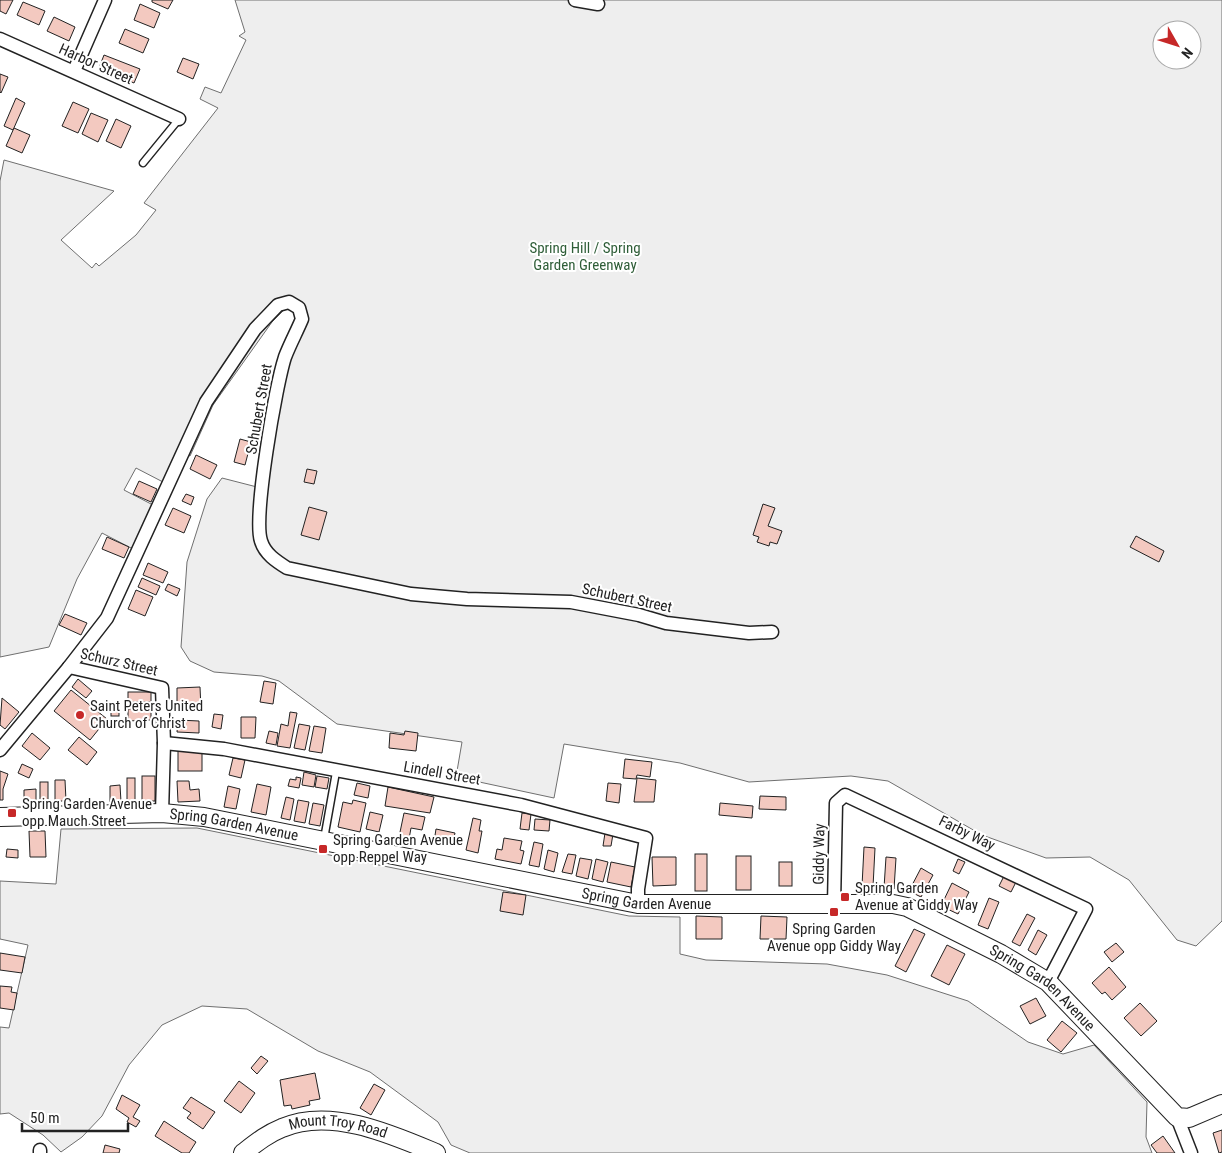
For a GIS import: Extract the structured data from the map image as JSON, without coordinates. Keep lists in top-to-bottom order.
{
  "streets": {
    "street": [
      "Harbor Street",
      "Schubert Street",
      "Schurz Street",
      "Lindell Street",
      "Spring Garden Avenue",
      "Farby Way",
      "Giddy Way",
      "Mount Troy Road"
    ]
  },
  "crossings": [
    ["Schubert Street", "Schurz Street"],
    ["Schurz Street", "Lindell Street"],
    ["Lindell Street", "Spring Garden Avenue"],
    ["Spring Garden Avenue", "Farby Way"],
    ["Spring Garden Avenue", "Giddy Way"],
    ["Farby Way", "Giddy Way"]
  ],
  "parks": ["Spring Hill / Spring Garden Greenway"],
  "places": {
    "other": ["Saint Peters United Church of Christ"],
    "transit": [
      "Spring Garden Avenue opp Mauch Street",
      "Spring Garden Avenue opp Reppel Way",
      "Spring Garden Avenue at Giddy Way",
      "Spring Garden Avenue opp Giddy Way"
    ]
  },
  "scale_bar": "50 m",
  "north": "bottom right"
}
